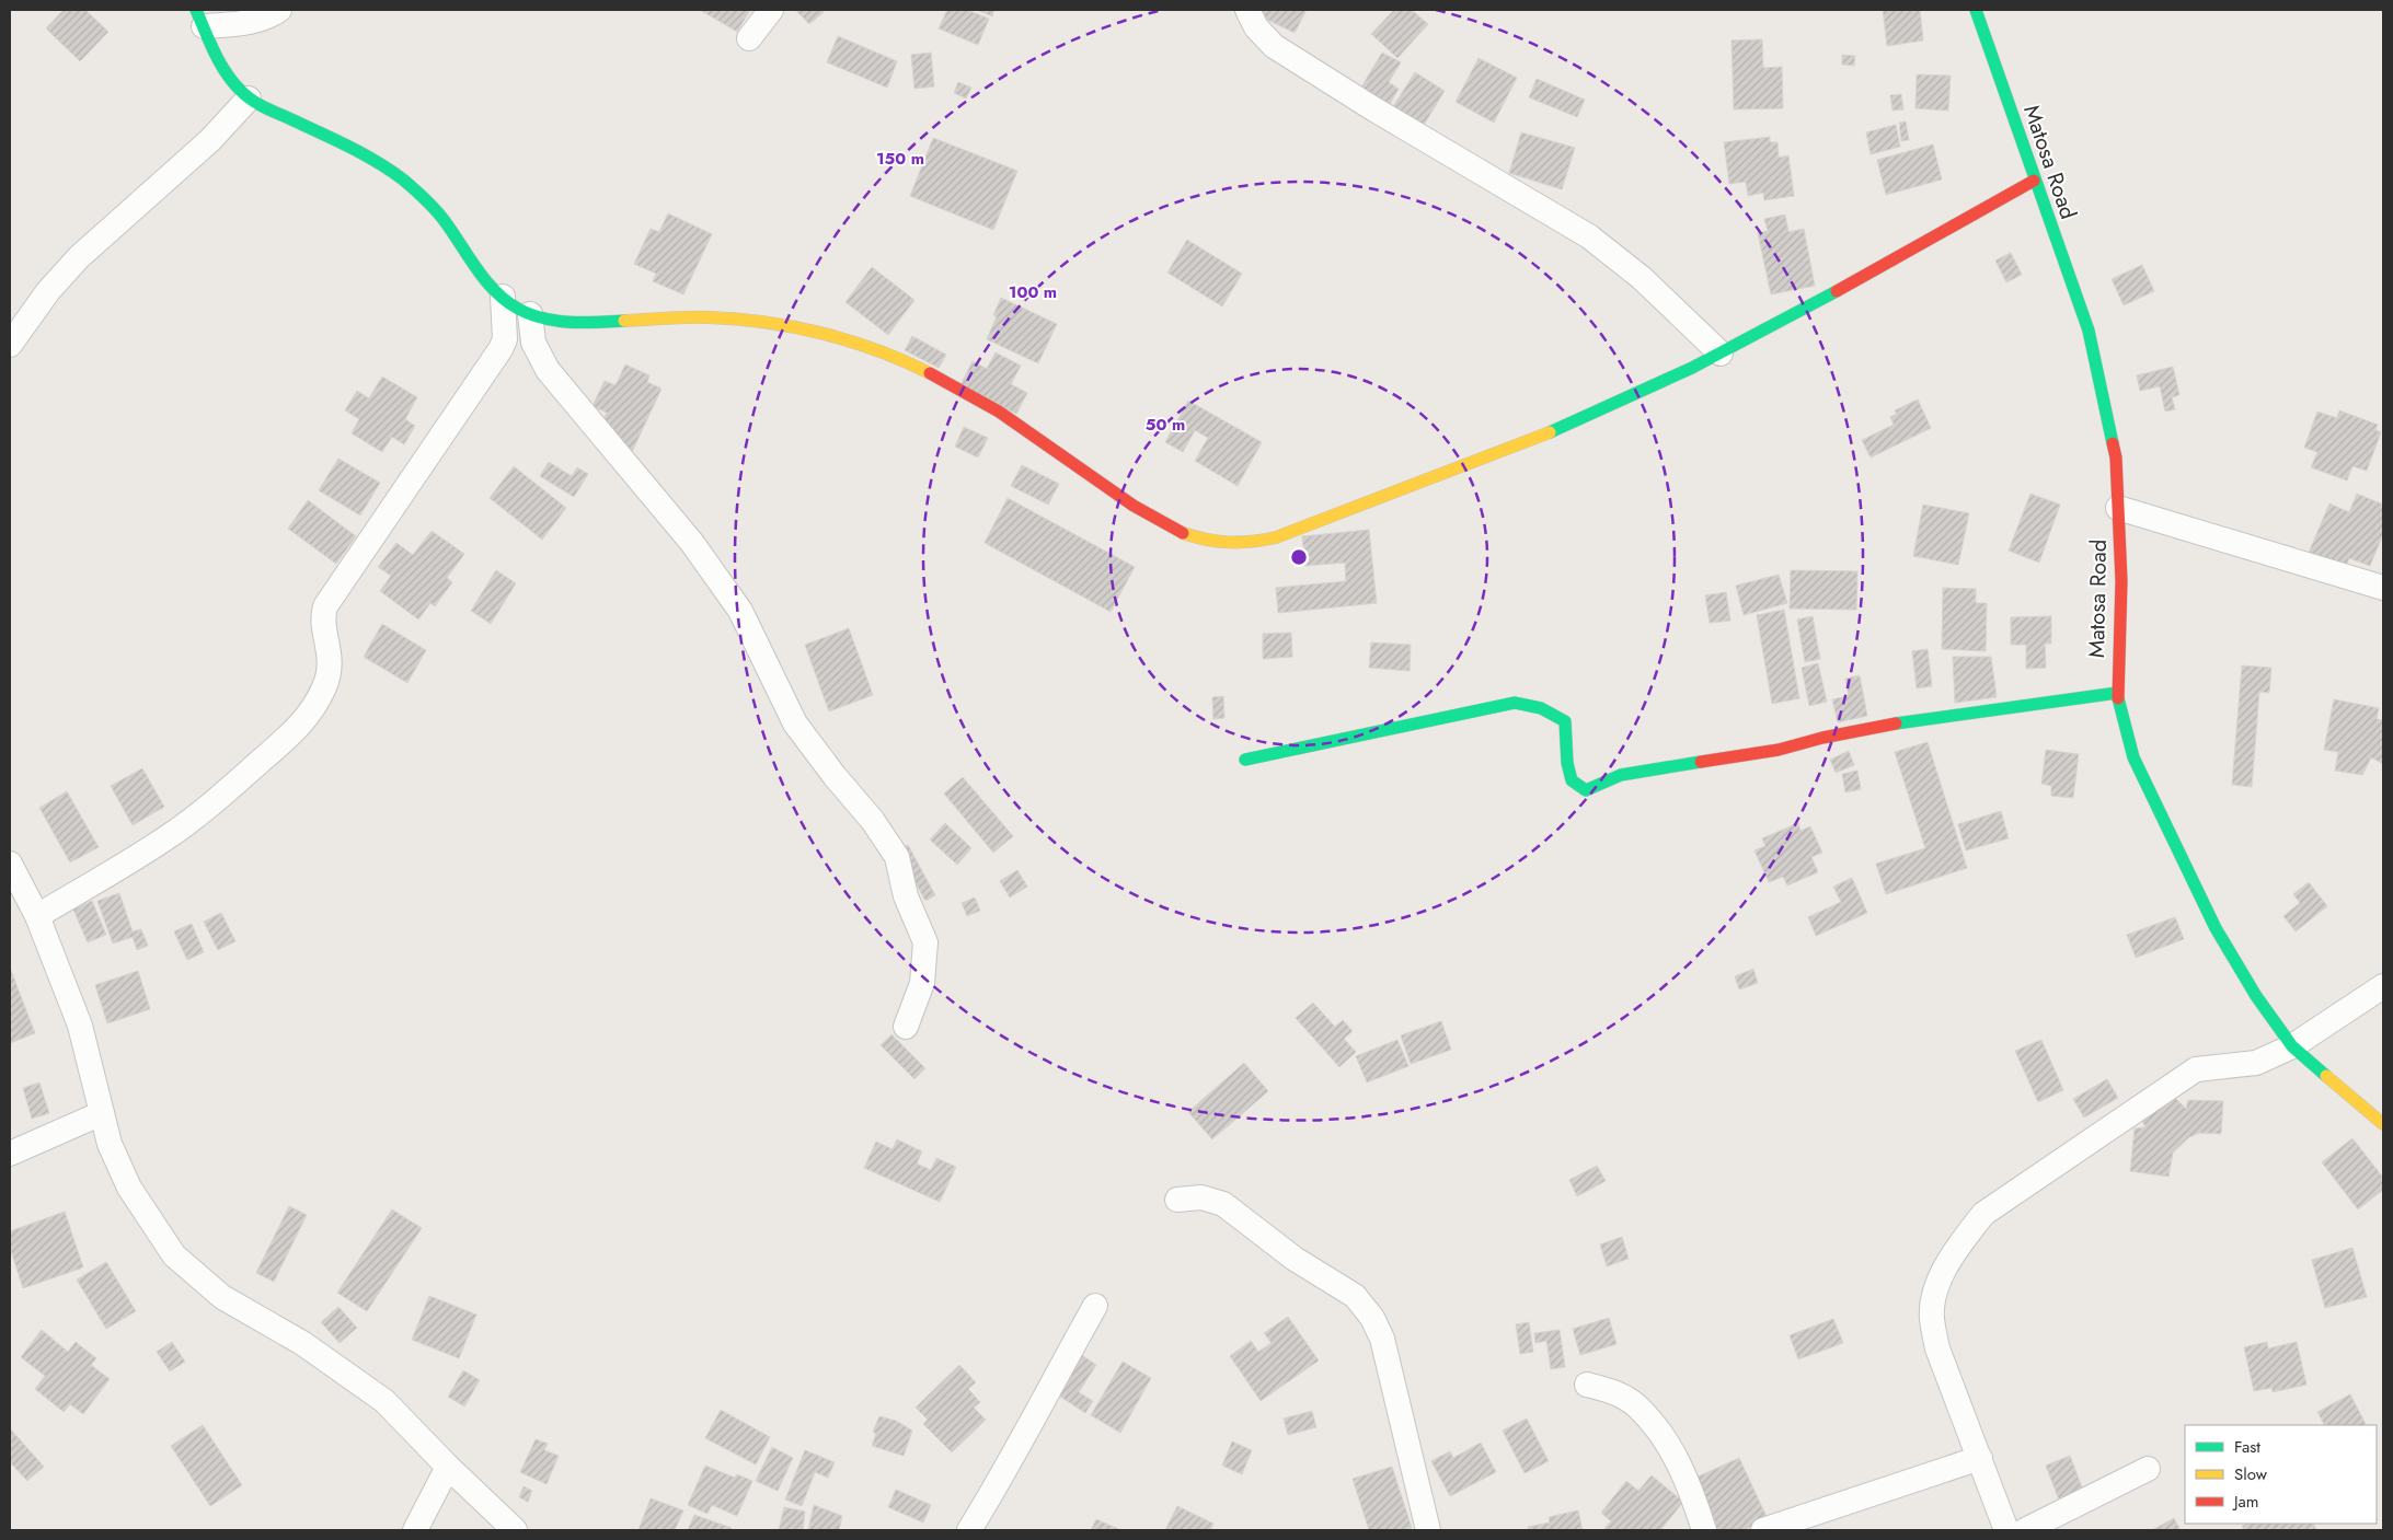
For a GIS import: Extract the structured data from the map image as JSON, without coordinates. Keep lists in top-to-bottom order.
{
  "streets": {
    "street": ["Matosa Road"]
  },
  "legend": ["Fast", "Slow", "Jam"],
  "rings": ["150 m", "100 m", "50 m"]
}
